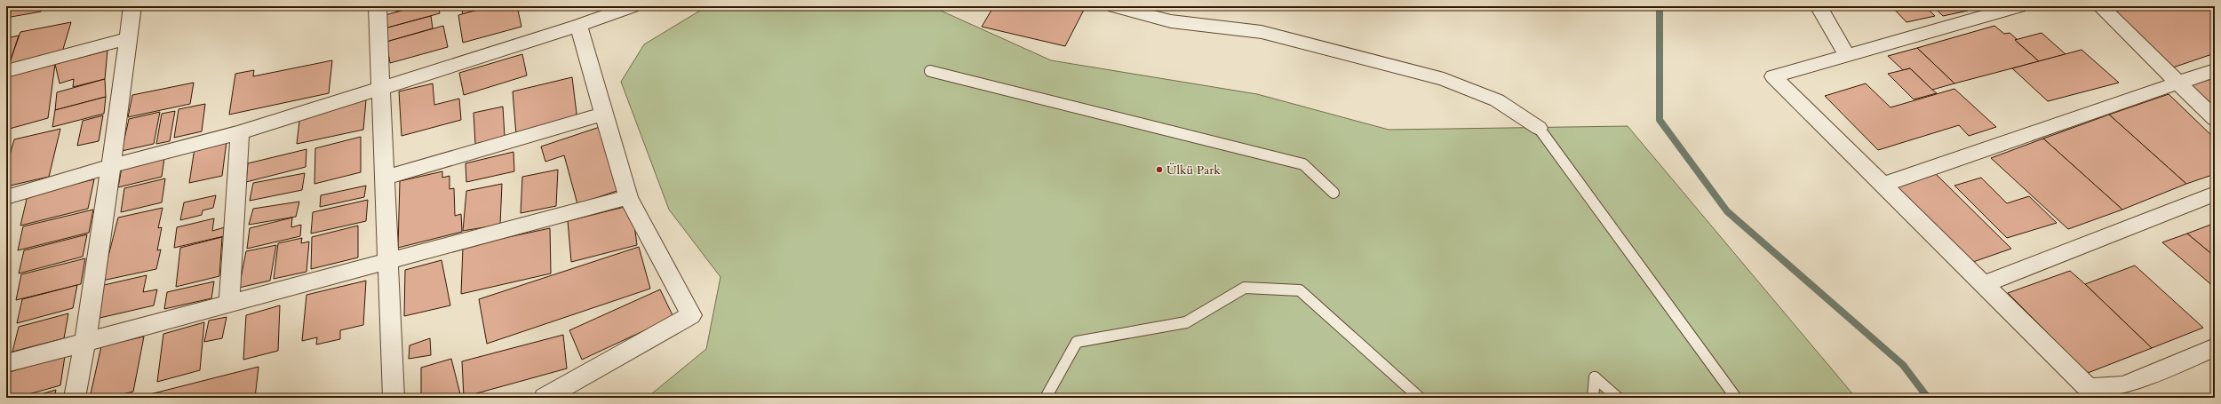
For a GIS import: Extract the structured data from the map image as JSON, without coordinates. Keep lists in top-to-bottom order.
{
  "places": ["Ülkü Park"]
}
